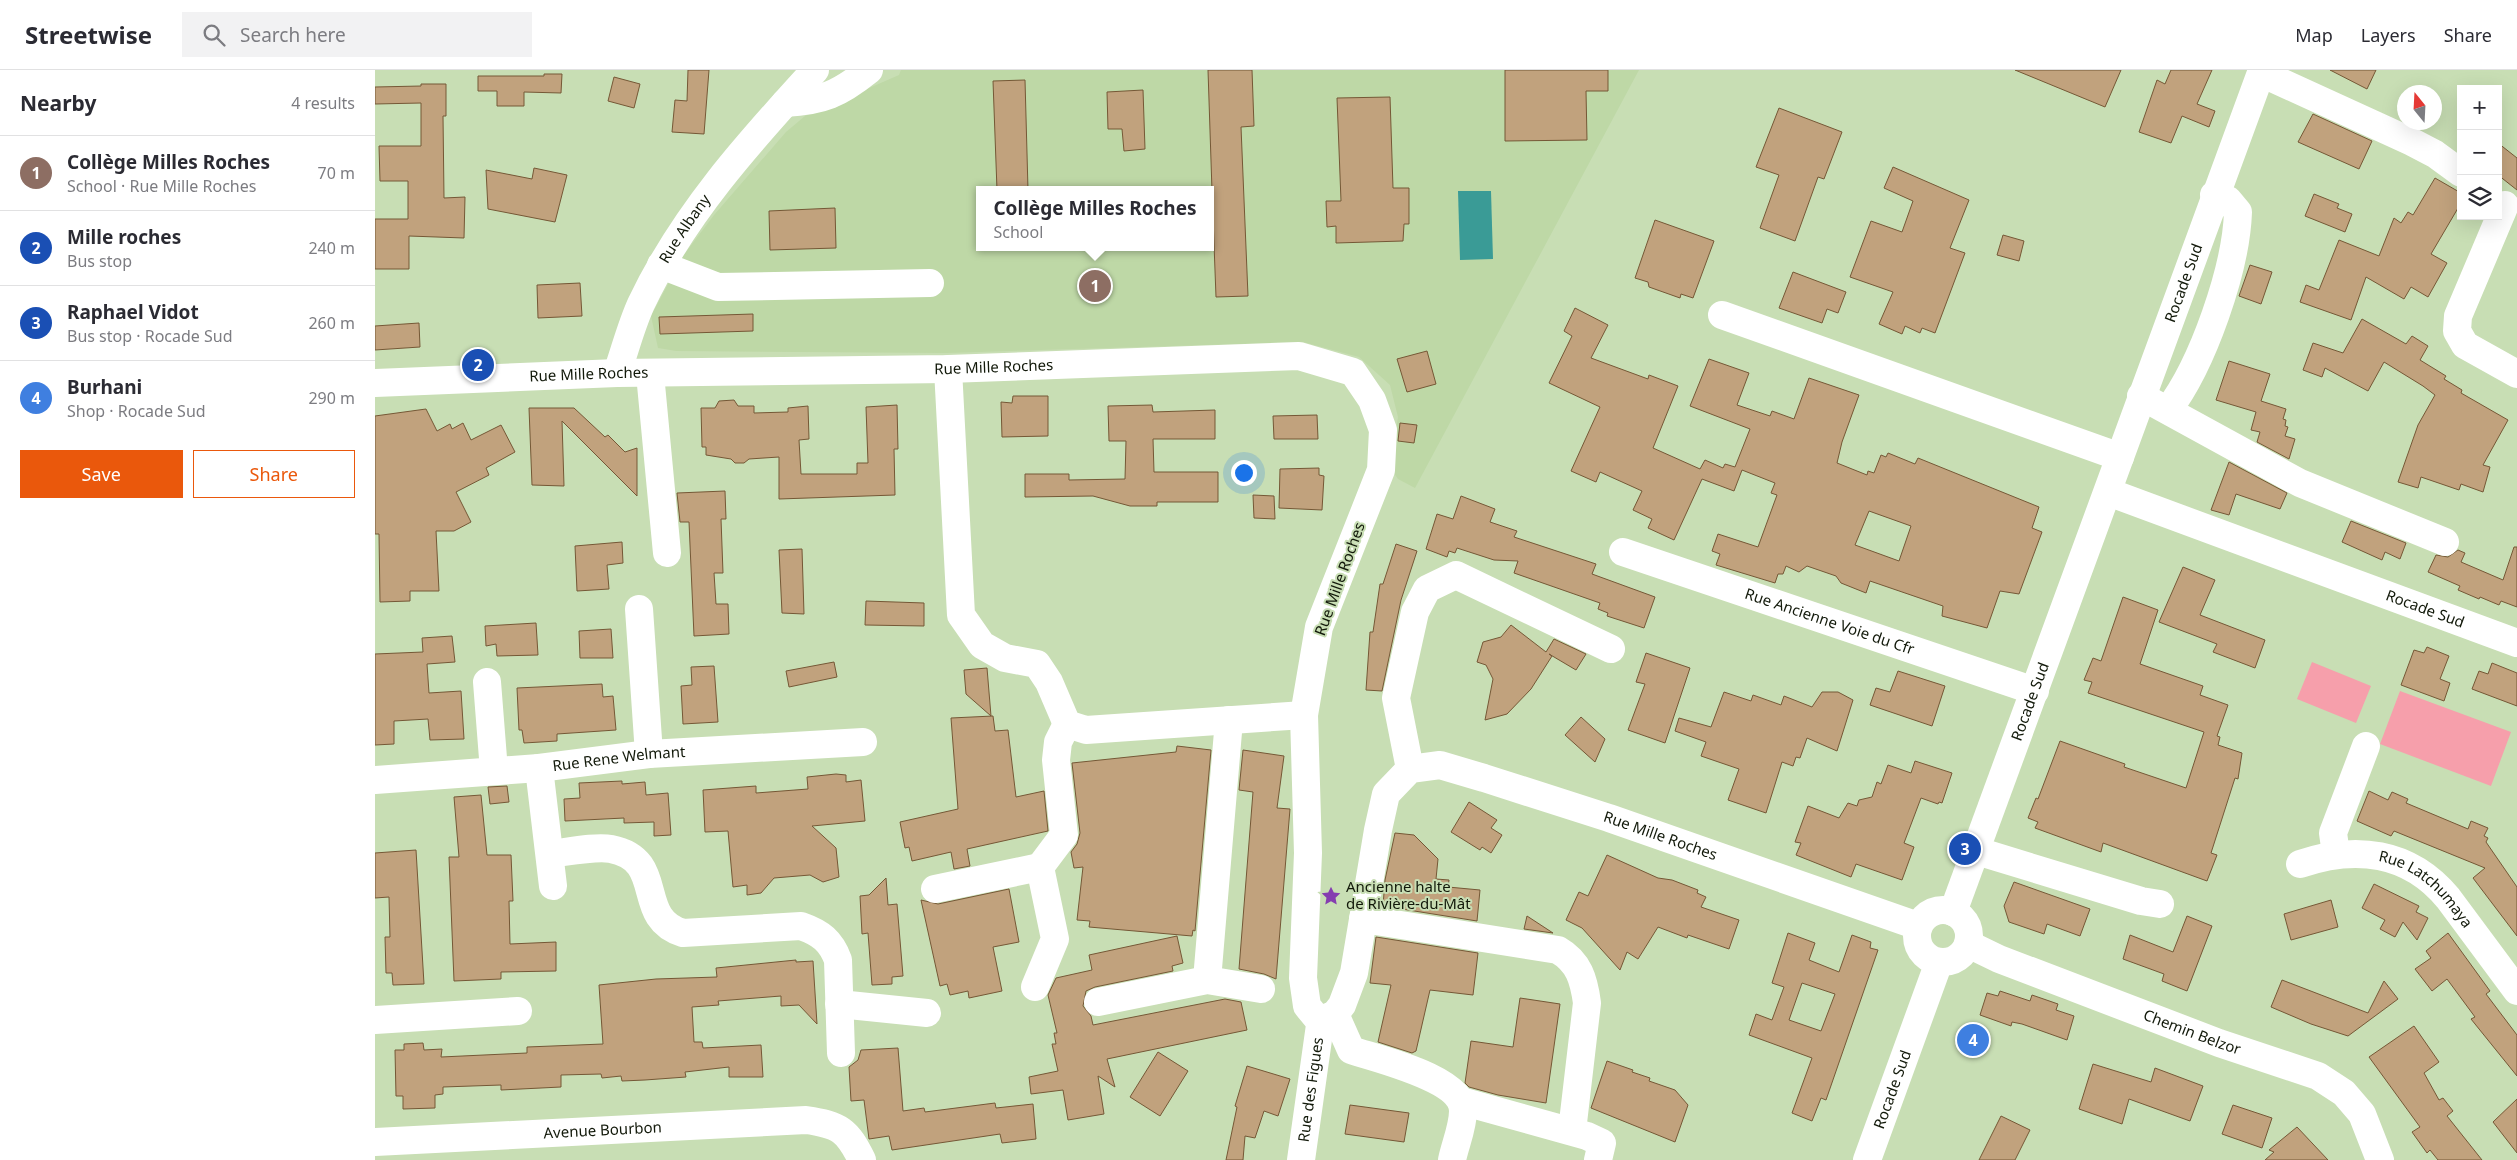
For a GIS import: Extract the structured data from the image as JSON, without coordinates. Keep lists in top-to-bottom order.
{
  "streets": {
    "street": [
      "Rue Albany",
      "Rocade Sud",
      "Rue Mille Roches",
      "Rue Ancienne Voie du Cfr",
      "Rue Rene Welmant",
      "Rue Latchumaya",
      "Chemin Belzor",
      "Rue des Figues",
      "Avenue Bourbon"
    ]
  },
  "crossings": [
    ["Rue Albany", "Rue Mille Roches"],
    ["Rocade Sud", "Rue Mille Roches"],
    ["Rocade Sud", "Rue Ancienne Voie du Cfr"],
    ["Rocade Sud", "Chemin Belzor"],
    ["Rue Mille Roches", "Chemin Belzor"],
    ["Rue Mille Roches", "Rue des Figues"]
  ],
  "places": {
    "place": ["Ancienne halte de Rivière-du-Mât"]
  },
  "north": "top",
  "page": {
    "header": "Streetwise",
    "search": "Search here",
    "nav": ["Map", "Layers", "Share"],
    "heading": ["Nearby", "4 results"],
    "map_buttons": ["+", "−"],
    "list": [
      {
        "mark": "1",
        "name": "Collège Milles Roches",
        "note": "School · Rue Mille Roches",
        "value": "70 m"
      },
      {
        "mark": "2",
        "name": "Mille roches",
        "note": "Bus stop",
        "value": "240 m"
      },
      {
        "mark": "3",
        "name": "Raphael Vidot",
        "note": "Bus stop · Rocade Sud",
        "value": "260 m"
      },
      {
        "mark": "4",
        "name": "Burhani",
        "note": "Shop · Rocade Sud",
        "value": "290 m"
      }
    ],
    "popup": ["Collège Milles Roches", "School"],
    "pins": [
      "1",
      "2",
      "3",
      "4"
    ],
    "buttons": ["Save", "Share"]
  }
}
